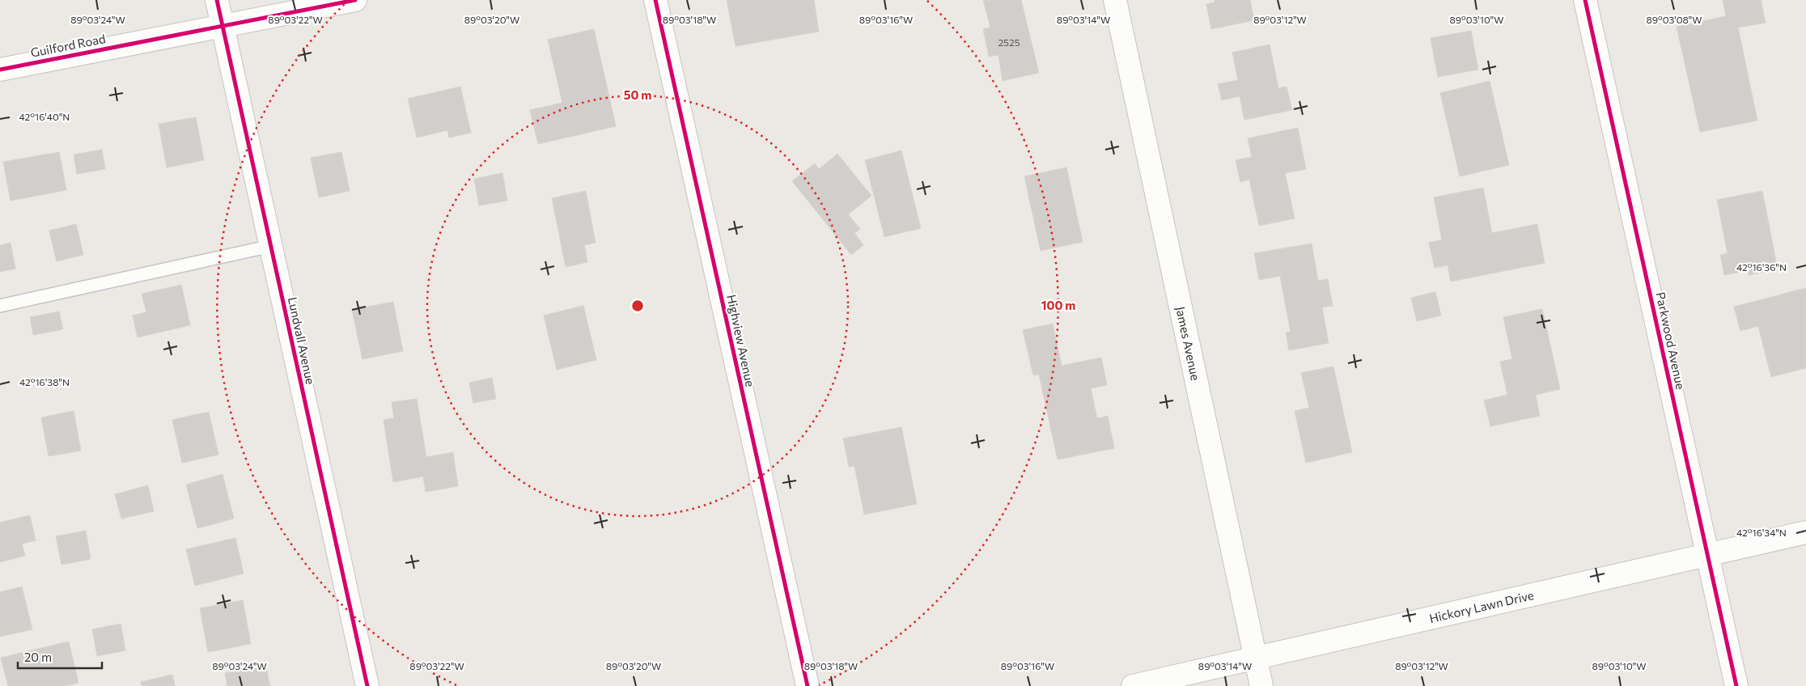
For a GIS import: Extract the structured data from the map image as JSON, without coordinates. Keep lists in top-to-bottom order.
{
  "streets": {
    "street": [
      "Guilford Road",
      "Lundvall Avenue",
      "Highview Avenue",
      "Parkwood Avenue",
      "James Avenue",
      "Hickory Lawn Drive"
    ]
  },
  "crossings": [
    ["Guilford Road", "Lundvall Avenue"],
    ["Parkwood Avenue", "Hickory Lawn Drive"],
    ["James Avenue", "Hickory Lawn Drive"]
  ],
  "house_numbers": ["2525"],
  "scale_bar": "20 m",
  "coordinates": [
    "89°03'24\"W",
    "89°03'22\"W",
    "89°03'20\"W",
    "89°03'18\"W",
    "89°03'16\"W",
    "89°03'14\"W",
    "89°03'12\"W",
    "89°03'10\"W",
    "89°03'08\"W",
    "42°16'40\"N",
    "42°16'36\"N",
    "42°16'38\"N",
    "42°16'34\"N"
  ],
  "rings": ["50 m", "100 m"]
}
